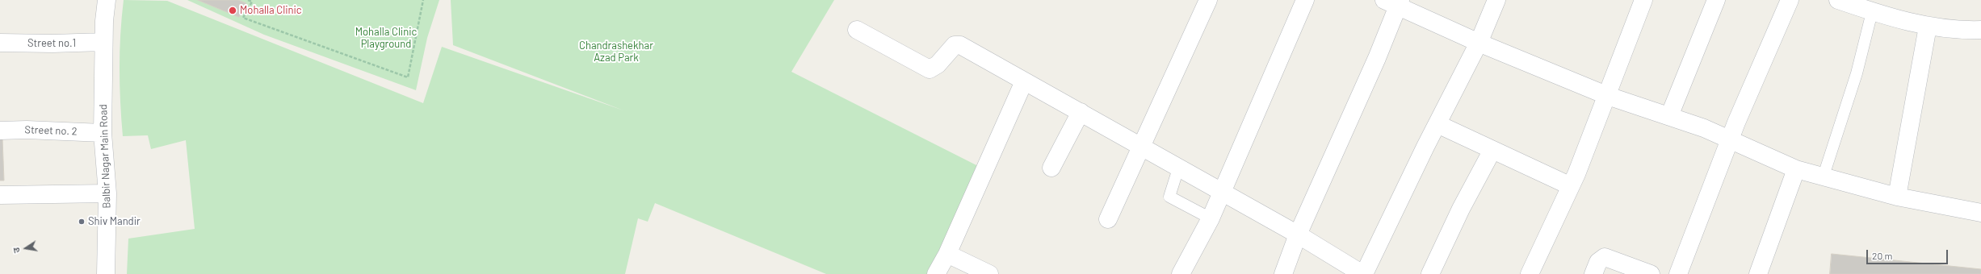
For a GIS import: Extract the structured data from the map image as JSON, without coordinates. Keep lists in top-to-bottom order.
{
  "streets": {
    "street": ["Street no.1", "Street no. 2", "Balbir Nagar Main Road"]
  },
  "crossings": [
    ["Street no.1", "Balbir Nagar Main Road"],
    ["Street no. 2", "Balbir Nagar Main Road"]
  ],
  "parks": ["Mohalla Clinic Playground", "Chandrashekhar Azad Park"],
  "places": ["Mohalla Clinic", "Shiv Mandir"],
  "scale_bar": "20 m",
  "north": "left"
}
